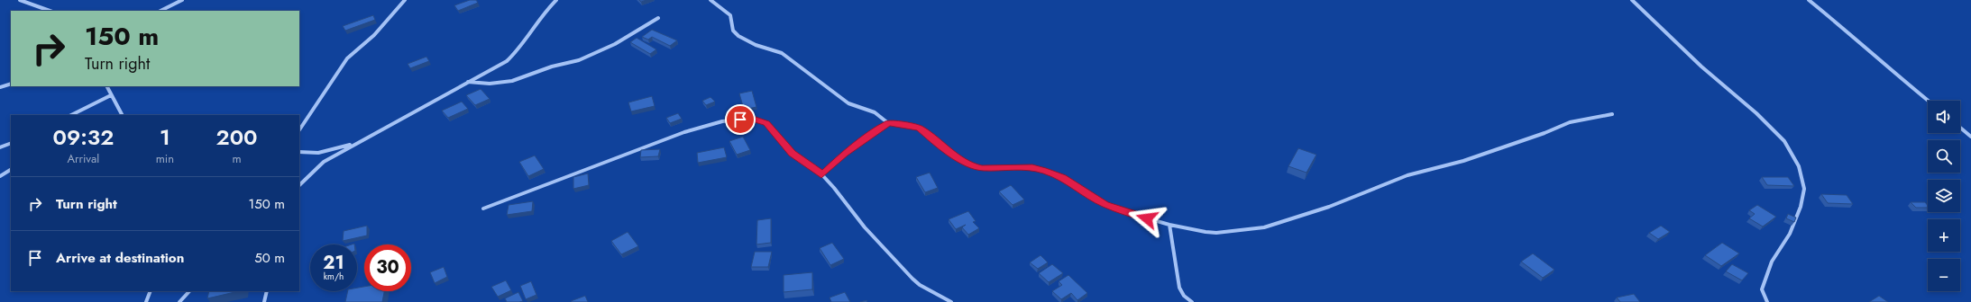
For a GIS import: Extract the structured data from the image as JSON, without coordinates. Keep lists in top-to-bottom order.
{
  "page": {
    "turn": ["150 m", "Turn right"],
    "map_buttons": ["+", "−"],
    "eta": [
      "09:32",
      "Arrival",
      "1",
      "min",
      "200",
      "m"
    ],
    "list": [
      {
        "name": "Turn right",
        "value": "150 m"
      },
      {
        "name": "Arrive at destination",
        "value": "50 m"
      }
    ],
    "speed": "21 km/h",
    "limit": "30"
  }
}
